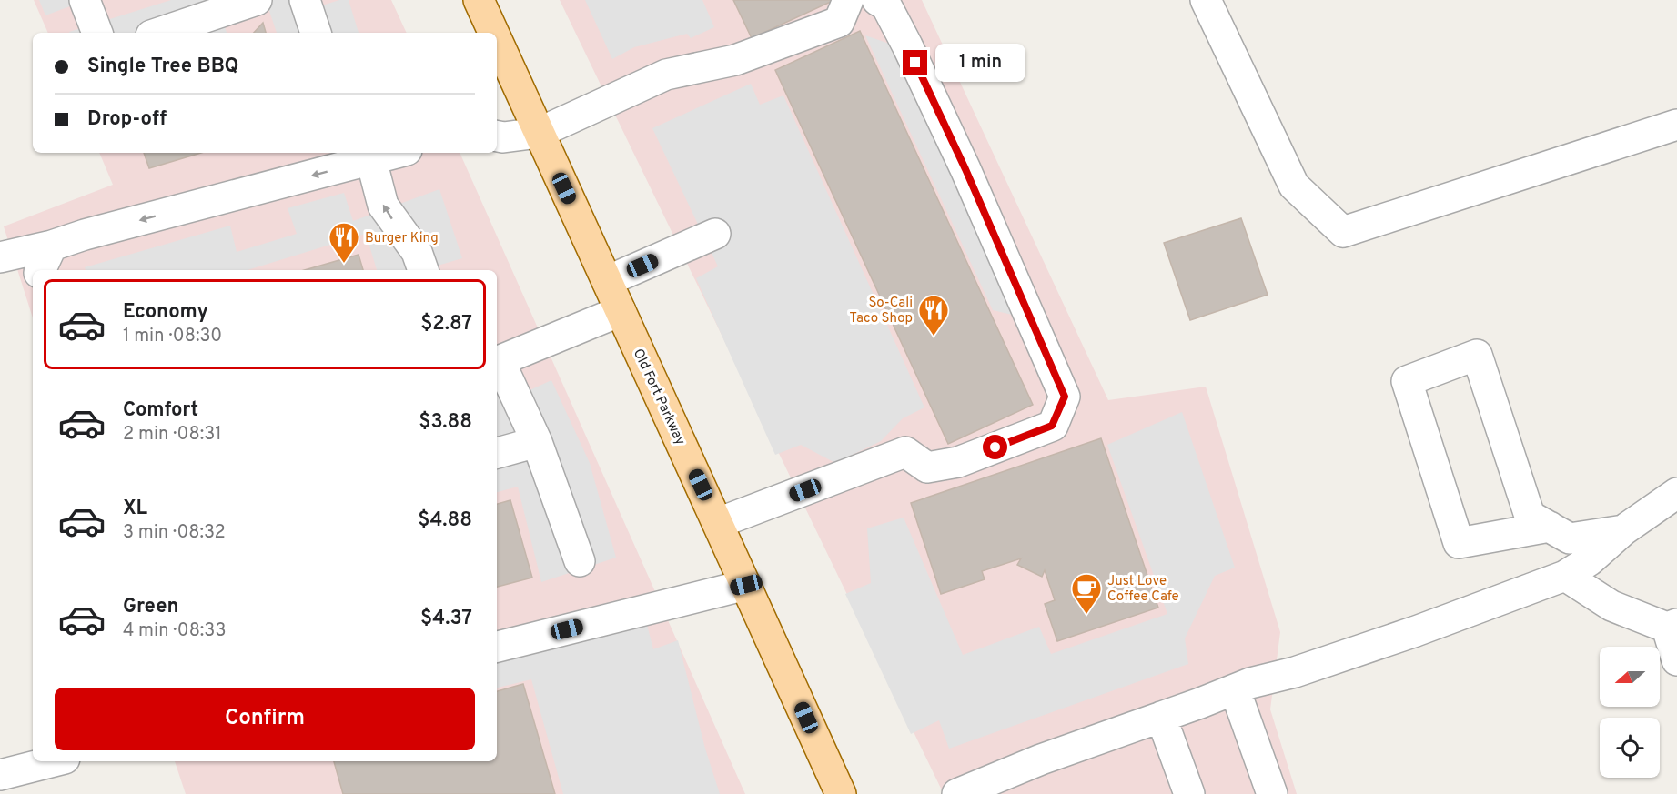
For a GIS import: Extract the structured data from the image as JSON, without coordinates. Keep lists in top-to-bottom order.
{
  "streets": {
    "main road": ["Old Fort Parkway"]
  },
  "places": {
    "restaurant": ["Burger King", "So-Cali Taco Shop"],
    "cafe": ["Just Love Coffee Cafe"]
  },
  "north": "left",
  "page": {
    "banner": ["Single Tree BBQ", "Drop-off"],
    "bubble": "1 min",
    "list": [
      {
        "name": "Economy",
        "note": "1 min · 08:30",
        "value": "$2.87"
      },
      {
        "name": "Comfort",
        "note": "2 min · 08:31",
        "value": "$3.88"
      },
      {
        "name": "XL",
        "note": "3 min · 08:32",
        "value": "$4.88"
      },
      {
        "name": "Green",
        "note": "4 min · 08:33",
        "value": "$4.37"
      }
    ],
    "buttons": "Confirm"
  }
}
